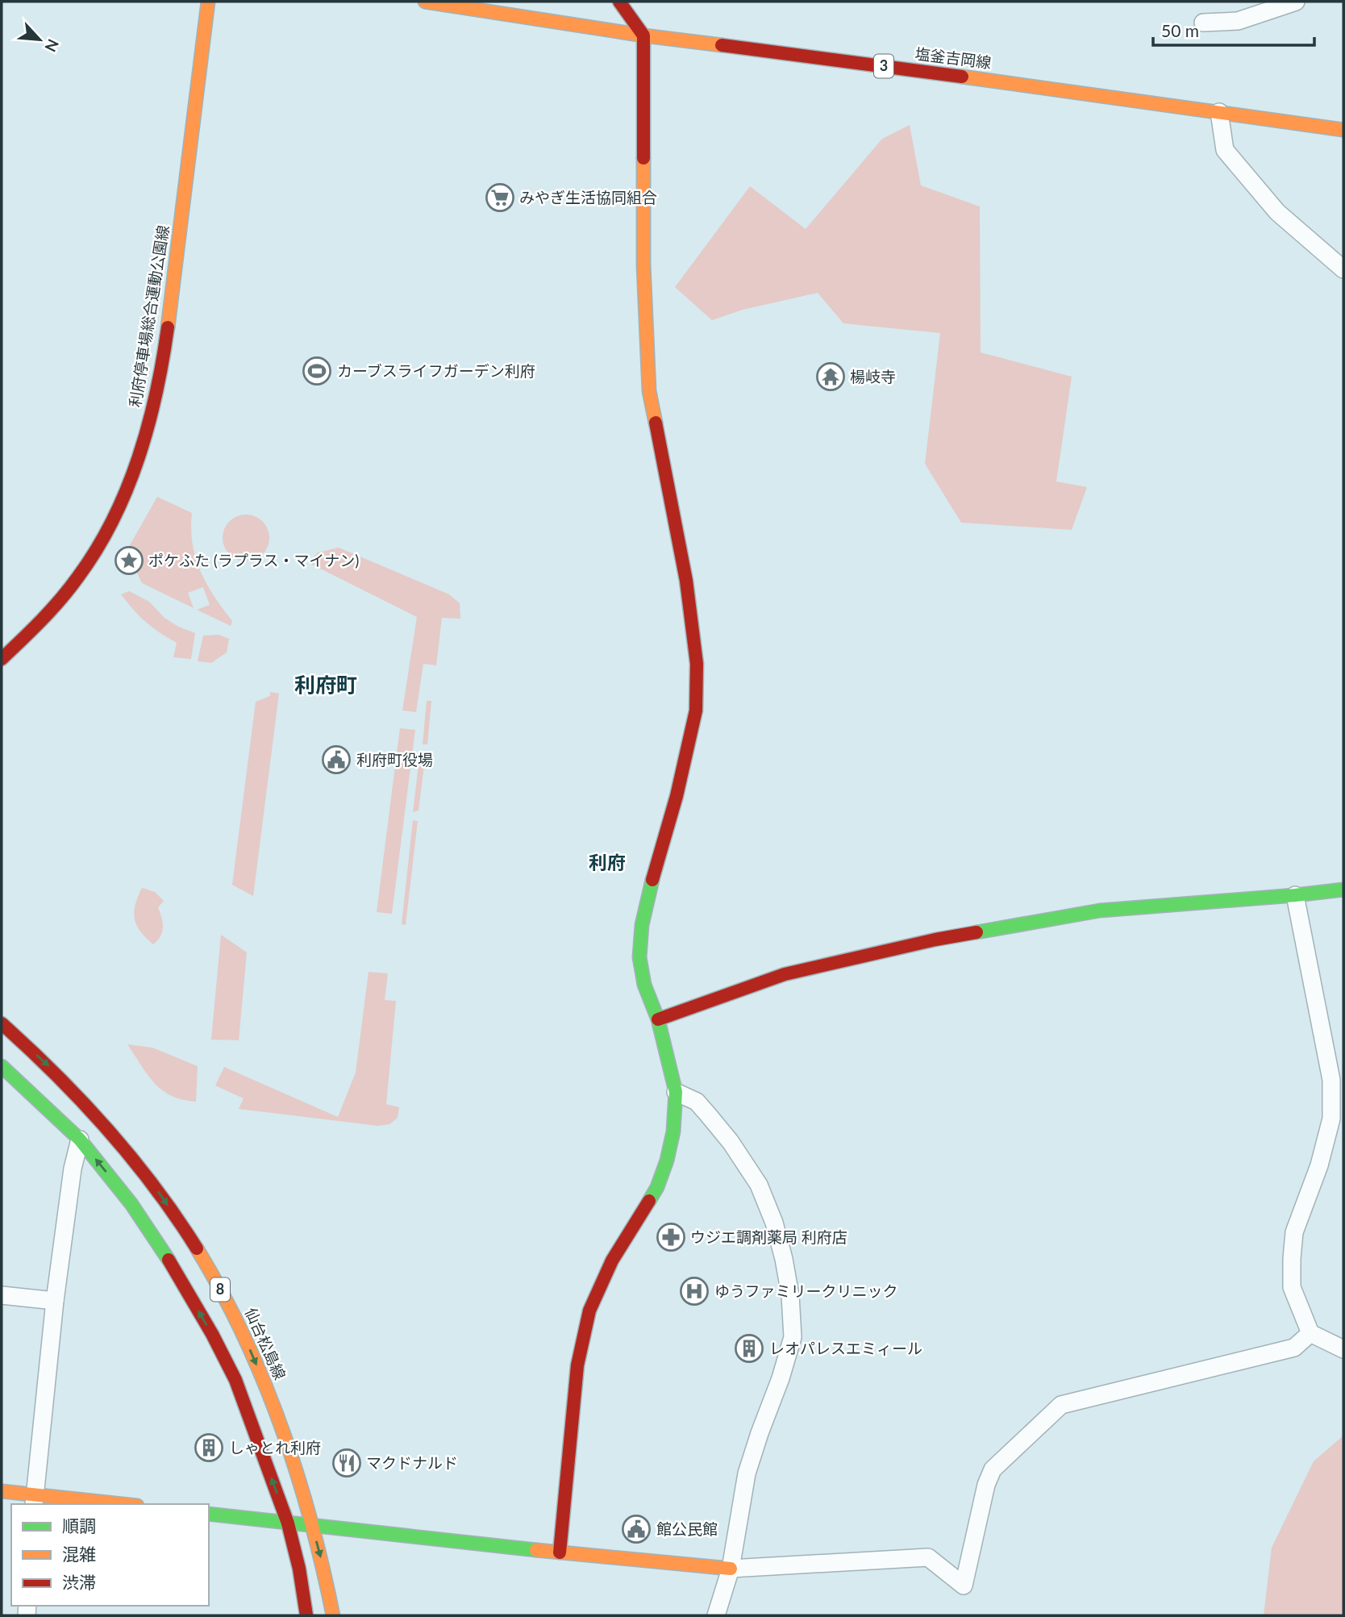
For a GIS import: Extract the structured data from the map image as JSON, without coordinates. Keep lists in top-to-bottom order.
{
  "streets": {
    "main road": [
      "塩釜吉岡線",
      "3",
      "利府停車場総合運動公園線",
      "8",
      "仙台松島線"
    ]
  },
  "districts": ["利府町", "利府"],
  "places": {
    "supermarket": ["みやぎ生活協同組合"],
    "sports": ["カーブスライフガーデン利府"],
    "temple": ["楊岐寺"],
    "place": ["ポケふた (ラプラス・マイナン)"],
    "public building": ["利府町役場", "館公民館"],
    "pharmacy": ["ウジエ調剤薬局 利府店"],
    "hospital": ["ゆうファミリークリニック"],
    "building": ["レオパレスエミィール", "しゃとれ利府"],
    "restaurant": ["マクドナルド"]
  },
  "legend": ["順調", "混雑", "渋滞"],
  "scale_bar": "50 m",
  "north": "bottom right"
}
